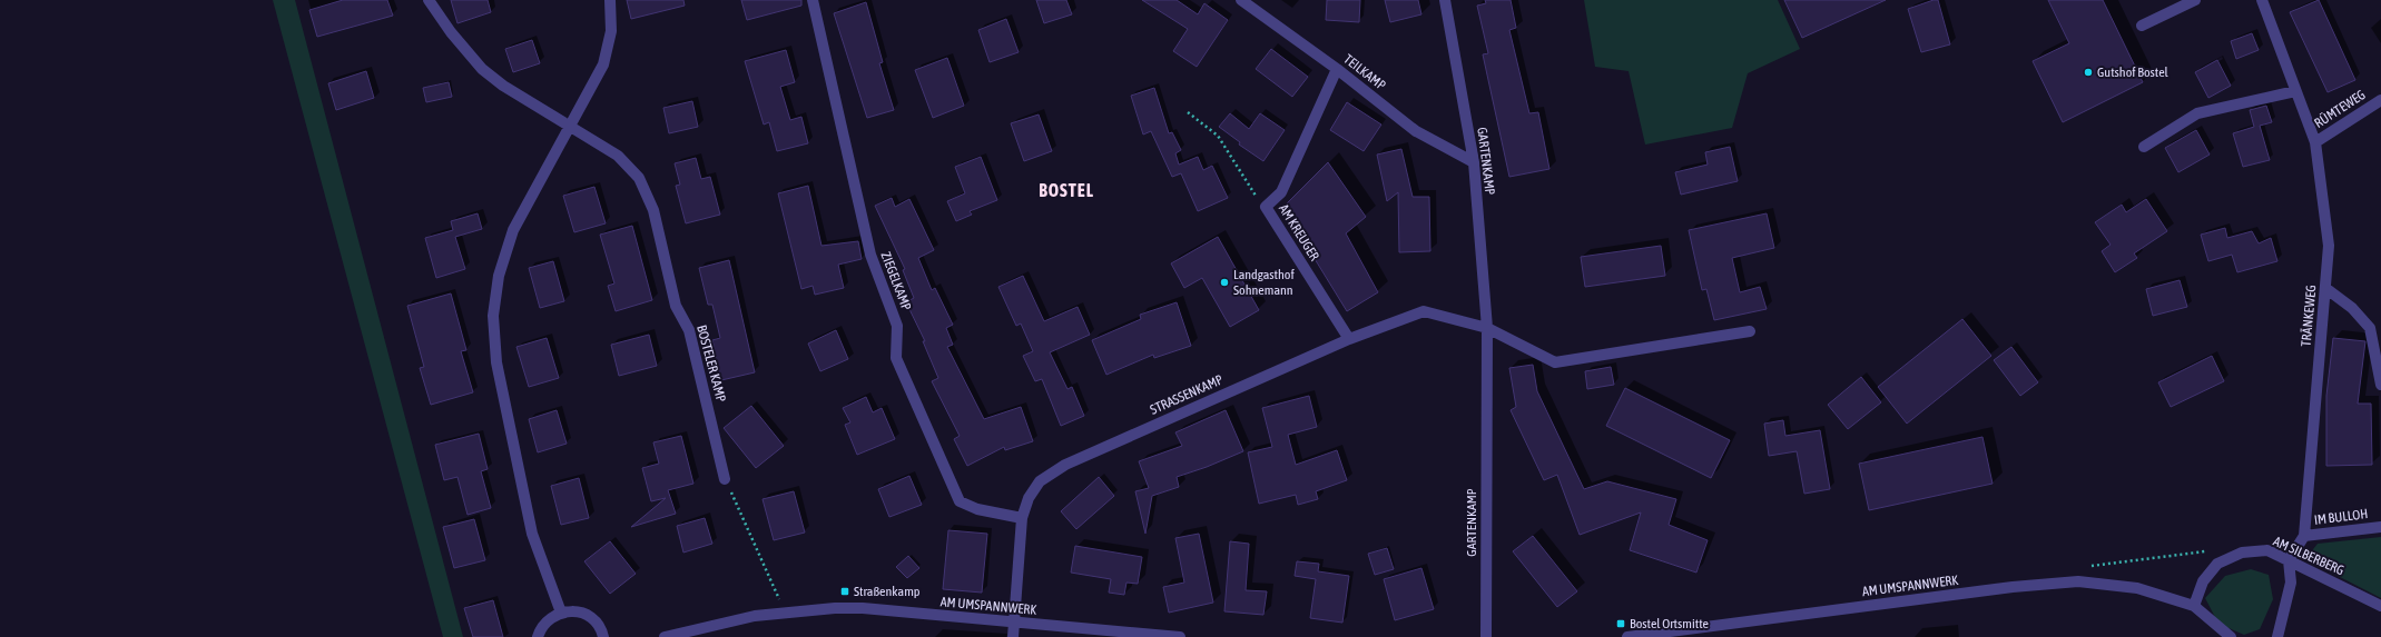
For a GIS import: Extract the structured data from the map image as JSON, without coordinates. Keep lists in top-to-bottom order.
{
  "streets": {
    "street": [
      "TEILKAMP",
      "RÜMTEWEG",
      "GARTENKAMP",
      "AM KREUGER",
      "ZIEGELKAMP",
      "TRÄNKEWEG",
      "BOSTELER KAMP",
      "STRASSENKAMP",
      "IM BULLOH",
      "AM SILBERBERG",
      "AM UMSPANNWERK"
    ]
  },
  "crossings": [
    ["TEILKAMP", "GARTENKAMP"],
    ["TEILKAMP", "AM KREUGER"],
    ["RÜMTEWEG", "TRÄNKEWEG"],
    ["GARTENKAMP", "STRASSENKAMP"],
    ["AM KREUGER", "STRASSENKAMP"],
    ["ZIEGELKAMP", "STRASSENKAMP"],
    ["TRÄNKEWEG", "IM BULLOH"],
    ["TRÄNKEWEG", "AM SILBERBERG"],
    ["STRASSENKAMP", "AM UMSPANNWERK"],
    ["AM SILBERBERG", "AM UMSPANNWERK"]
  ],
  "districts": ["BOSTEL"],
  "places": {
    "other": ["Gutshof Bostel", "Landgasthof Sohnemann"],
    "transit": ["Straßenkamp", "Bostel Ortsmitte"]
  }
}
